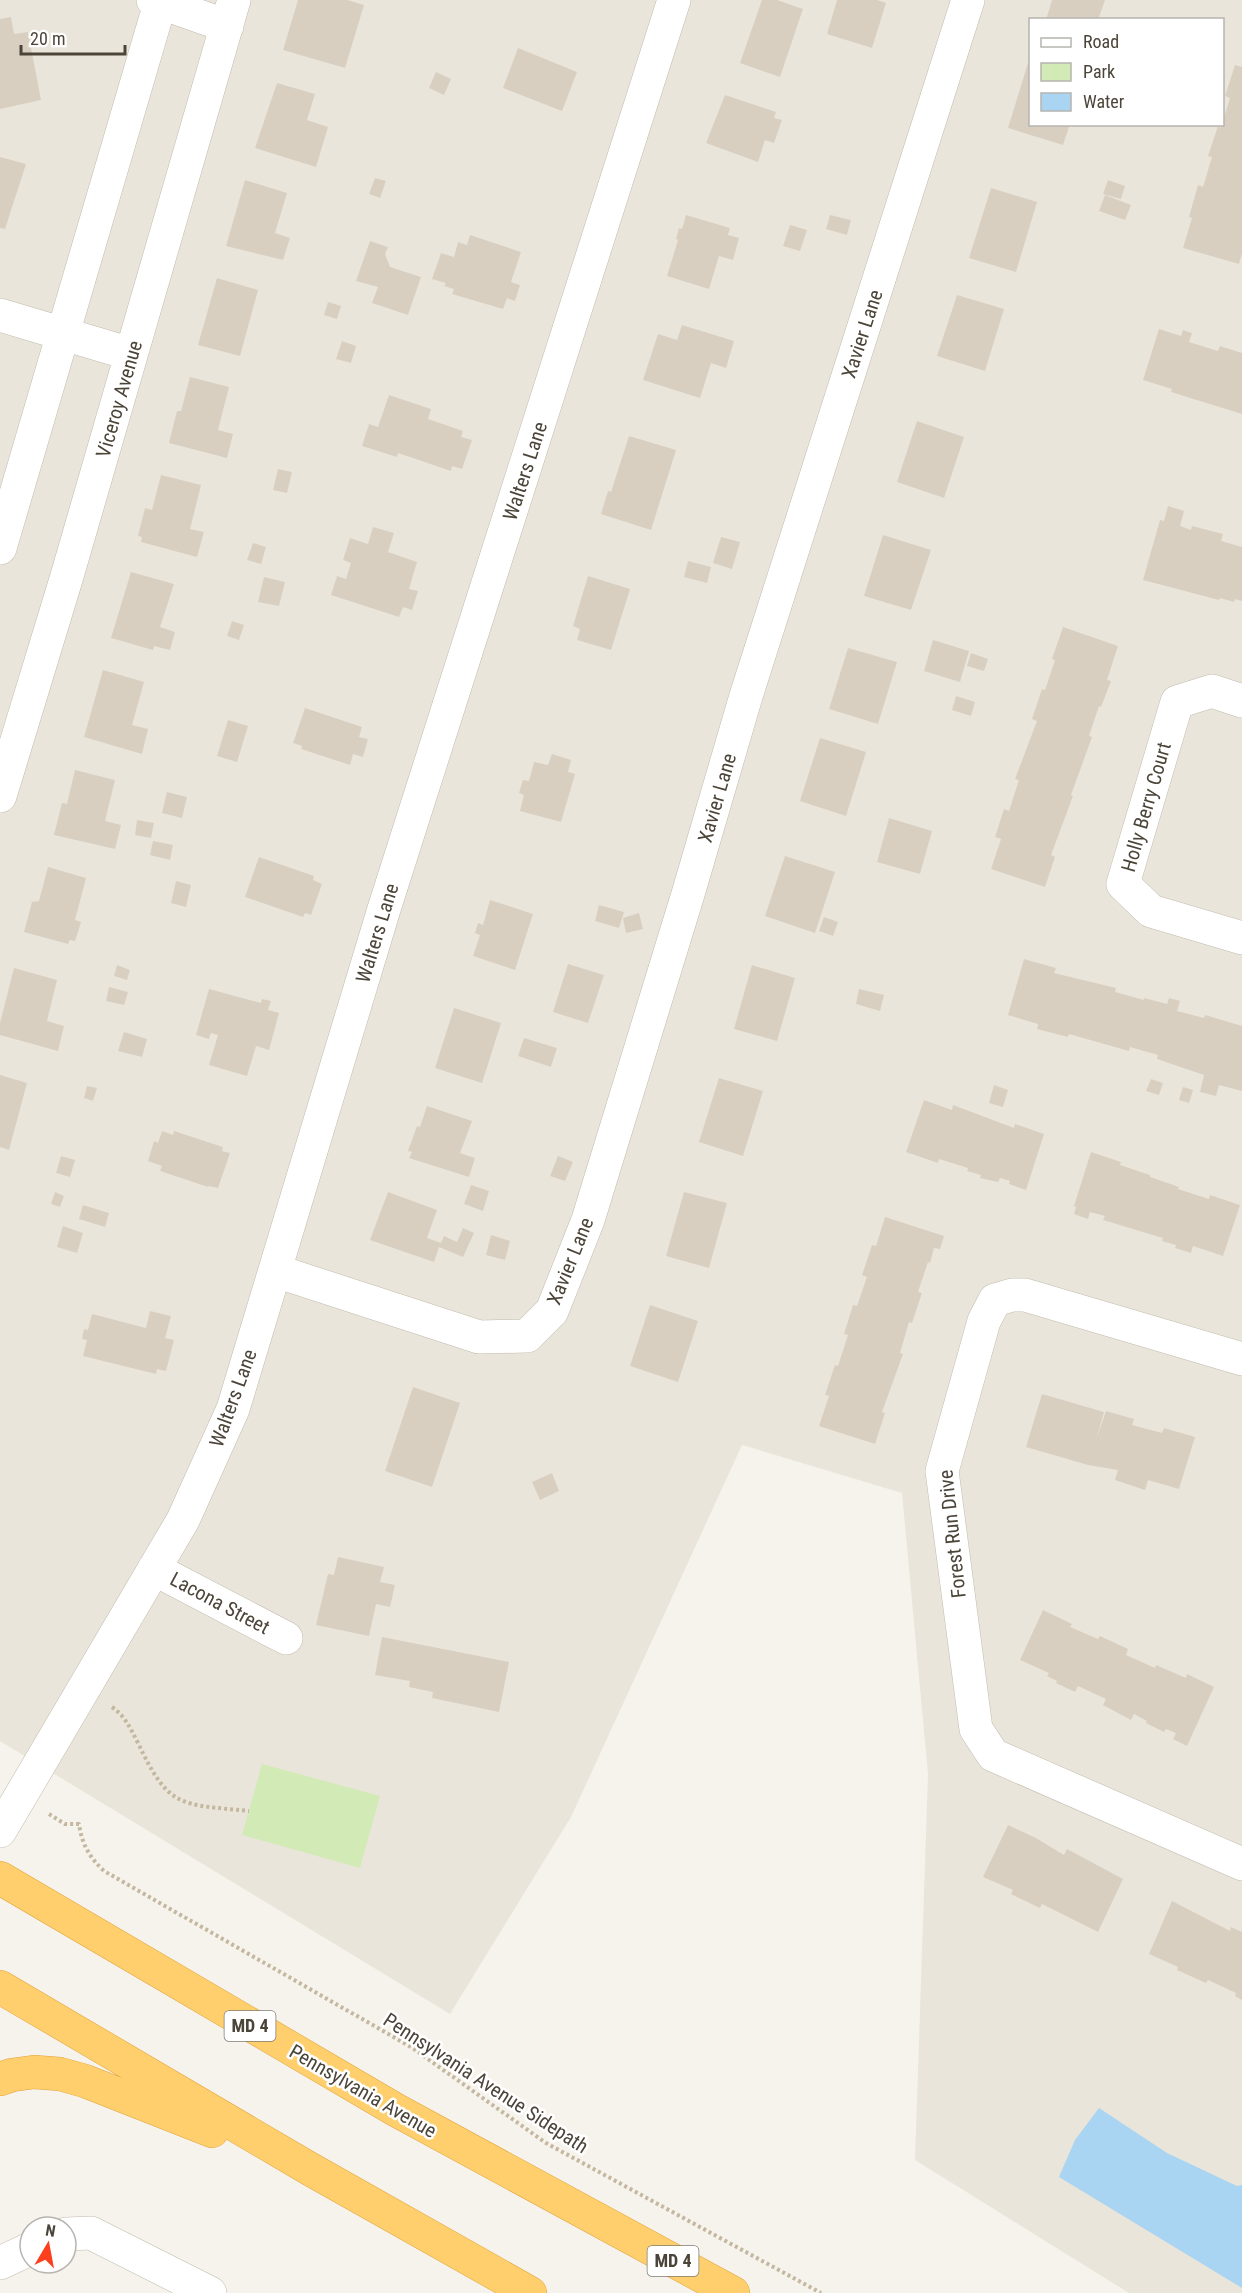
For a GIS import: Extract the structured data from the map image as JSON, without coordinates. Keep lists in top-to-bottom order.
{
  "streets": {
    "highway": ["MD 4", "Pennsylvania Avenue"],
    "street": [
      "Xavier Lane",
      "Viceroy Avenue",
      "Walters Lane",
      "Holly Berry Court",
      "Forest Run Drive",
      "Lacona Street"
    ],
    "path": ["Pennsylvania Avenue Sidepath"]
  },
  "crossings": [
    ["Xavier Lane", "Walters Lane"],
    ["Walters Lane", "Lacona Street"]
  ],
  "legend": ["Road", "Park", "Water"],
  "scale_bar": "20 m",
  "north": "top"
}
